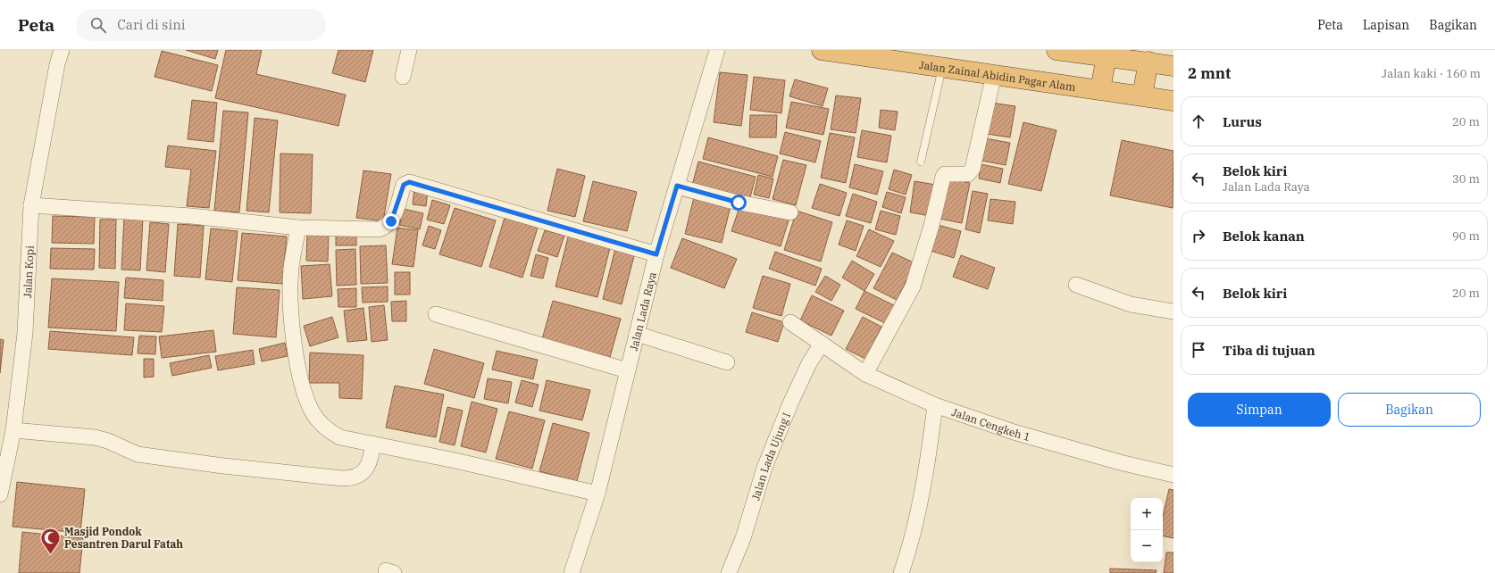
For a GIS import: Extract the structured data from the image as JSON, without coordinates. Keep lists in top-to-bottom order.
{
  "streets": {
    "highway": ["Jalan Zainal Abidin Pagar Alam"],
    "street": [
      "Jalan Kopi",
      "Jalan Lada Raya",
      "Jalan Cengkeh 1",
      "Jalan Lada Ujung I"
    ]
  },
  "crossings": [
    ["Jalan Cengkeh 1", "Jalan Lada Ujung I"]
  ],
  "places": {
    "mosque": ["Masjid Pondok Pesantren Darul Fatah"]
  },
  "page": {
    "header": "Peta",
    "search": "Cari di sini",
    "nav": ["Peta", "Lapisan", "Bagikan"],
    "heading": ["2 mnt", "Jalan kaki · 160 m"],
    "list": [
      ["Lurus", "20 m"],
      ["Belok kiri", "Jalan Lada Raya", "30 m"],
      ["Belok kanan", "90 m"],
      ["Belok kiri", "20 m"],
      "Tiba di tujuan"
    ],
    "buttons": ["Simpan", "Bagikan"],
    "map_buttons": ["+", "−"]
  }
}
